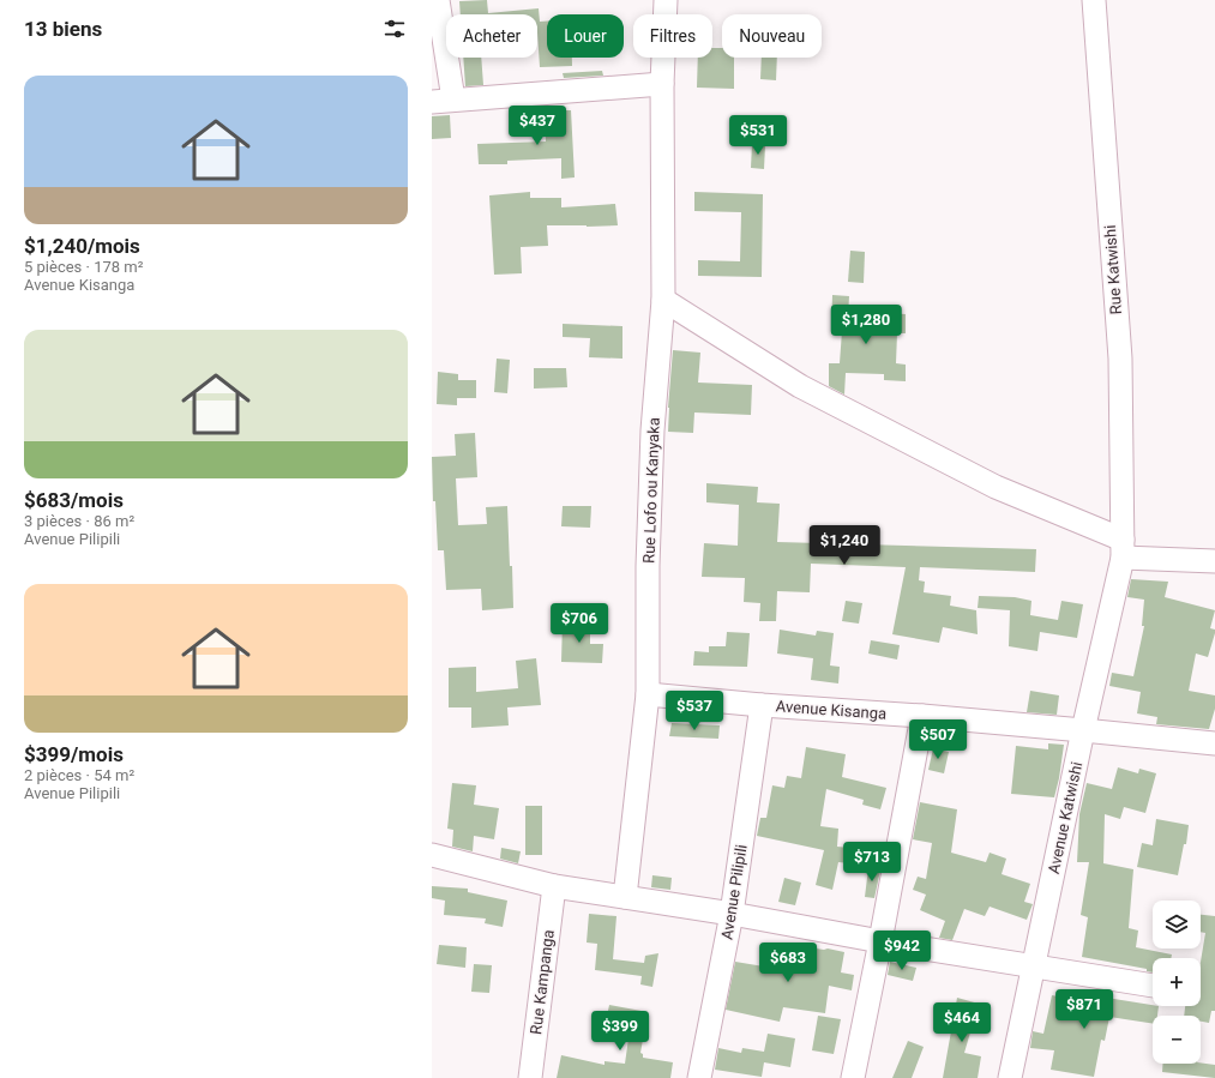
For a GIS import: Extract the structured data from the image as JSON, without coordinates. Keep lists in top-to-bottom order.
{
  "streets": {
    "street": [
      "Rue Katwishi",
      "Rue Lofo ou Kanyaka",
      "Avenue Kisanga",
      "Avenue Katwishi",
      "Avenue Pilipili",
      "Rue Kampanga"
    ]
  },
  "crossings": [
    ["Rue Katwishi", "Avenue Katwishi"],
    ["Rue Lofo ou Kanyaka", "Avenue Kisanga"],
    ["Avenue Kisanga", "Avenue Katwishi"],
    ["Avenue Kisanga", "Avenue Pilipili"]
  ],
  "page": {
    "heading": "13 biens",
    "chip": [
      "Acheter",
      "Louer",
      "Filtres",
      "Nouveau"
    ],
    "list": [
      {
        "name": "$1,240/mois",
        "note": "5 pièces · 178 m² · Avenue Kisanga"
      },
      {
        "name": "$683/mois",
        "note": "3 pièces · 86 m² · Avenue Pilipili"
      },
      {
        "name": "$399/mois",
        "note": "2 pièces · 54 m² · Avenue Pilipili"
      }
    ],
    "price": [
      "$437",
      "$531",
      "$1,280",
      "$1,240",
      "$706",
      "$537",
      "$507",
      "$713",
      "$942",
      "$683",
      "$871",
      "$464",
      "$399"
    ],
    "map_buttons": ["+", "−"]
  }
}
